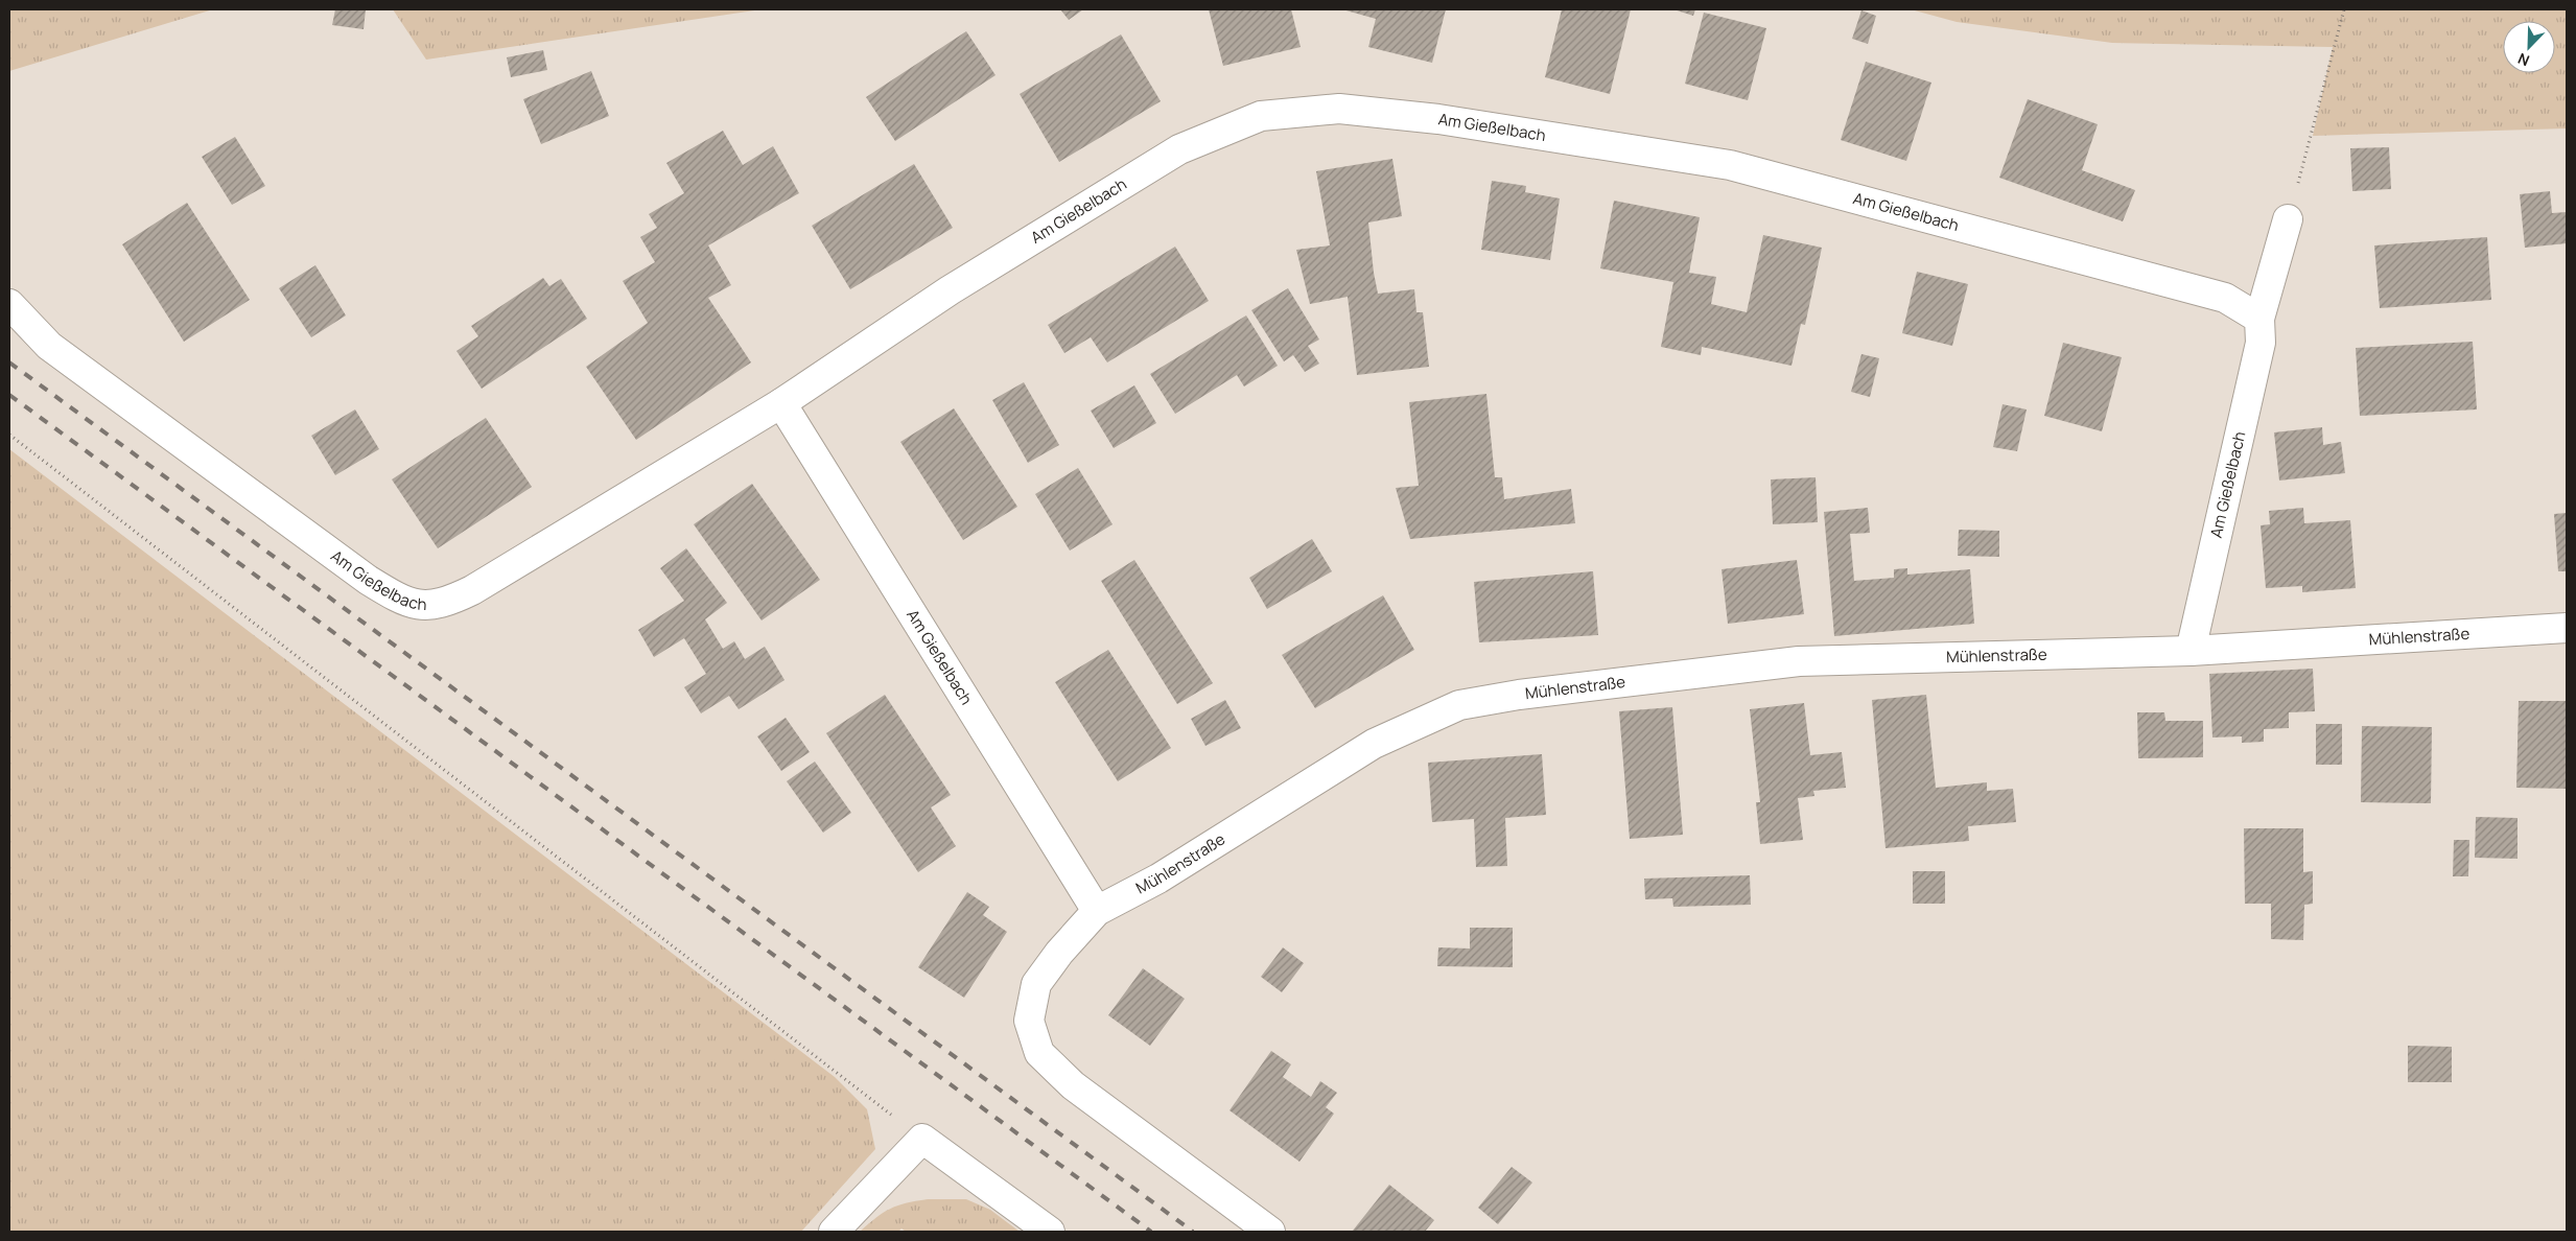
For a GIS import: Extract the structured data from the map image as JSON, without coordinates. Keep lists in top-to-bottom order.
{
  "streets": {
    "street": ["Am Gießelbach", "Mühlenstraße"]
  },
  "crossings": [
    ["Am Gießelbach", "Mühlenstraße"]
  ],
  "north": "bottom left"
}
